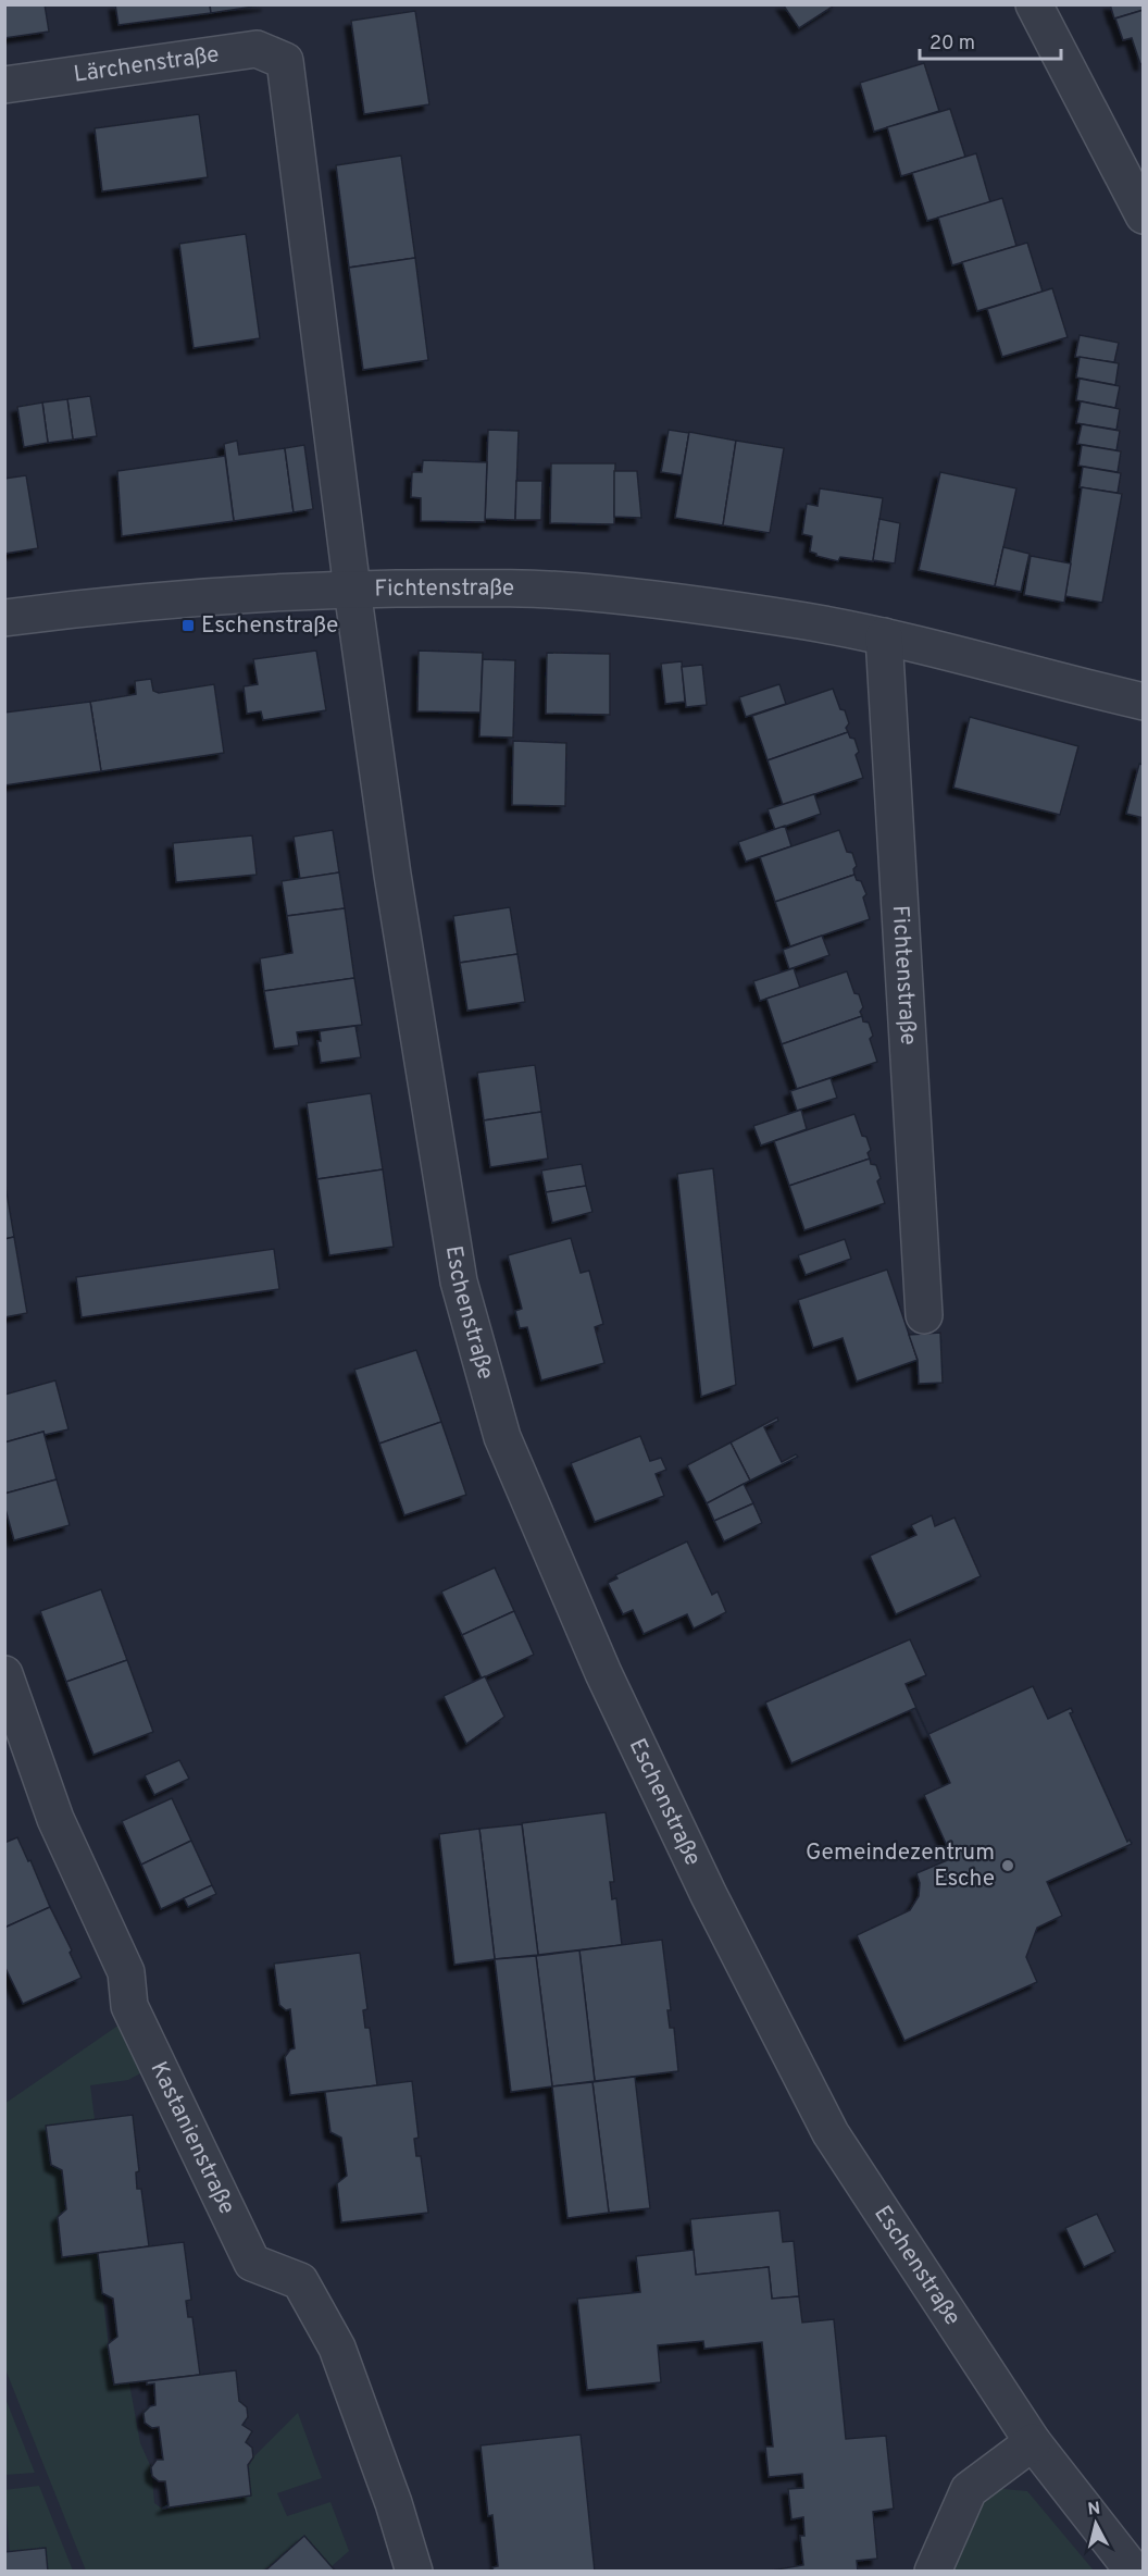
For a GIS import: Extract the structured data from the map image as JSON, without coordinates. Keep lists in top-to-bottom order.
{
  "streets": {
    "street": [
      "Lärchenstraße",
      "Fichtenstraße",
      "Eschenstraße",
      "Kastanienstraße"
    ]
  },
  "crossings": [
    ["Lärchenstraße", "Eschenstraße"],
    ["Fichtenstraße", "Eschenstraße"]
  ],
  "places": {
    "transit": ["Eschenstraße"],
    "other": ["Gemeindezentrum Esche"]
  },
  "scale_bar": "20 m",
  "north": "top"
}
